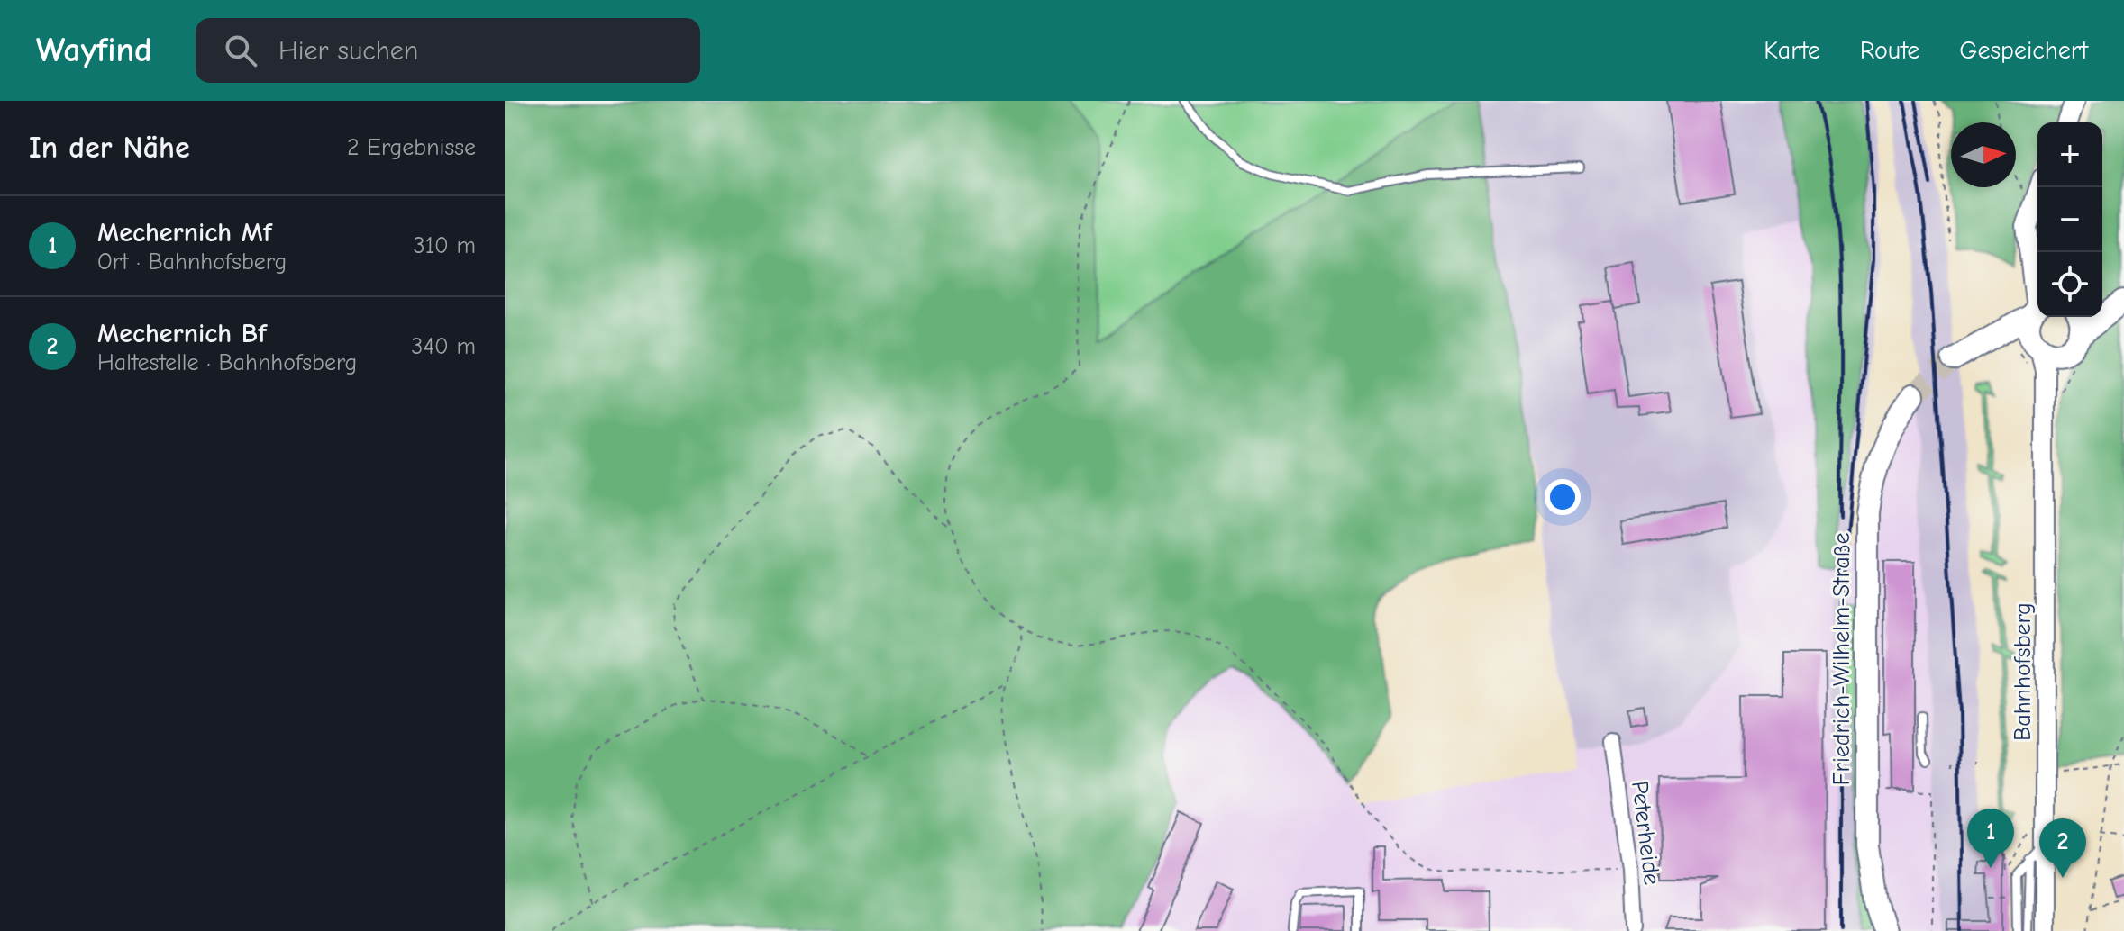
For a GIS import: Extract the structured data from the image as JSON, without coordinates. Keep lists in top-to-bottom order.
{
  "streets": {
    "main road": ["Friedrich-Wilhelm-Straße"],
    "street": ["Bahnhofsberg", "Peterheide"]
  },
  "north": "right",
  "page": {
    "header": "Wayfind",
    "search": "Hier suchen",
    "nav": ["Karte", "Route", "Gespeichert"],
    "heading": ["In der Nähe", "2 Ergebnisse"],
    "map_buttons": ["+", "−"],
    "list": [
      {
        "mark": "1",
        "name": "Mechernich Mf",
        "note": "Ort · Bahnhofsberg",
        "value": "310 m"
      },
      {
        "mark": "2",
        "name": "Mechernich Bf",
        "note": "Haltestelle · Bahnhofsberg",
        "value": "340 m"
      }
    ],
    "pins": ["1", "2"]
  }
}
